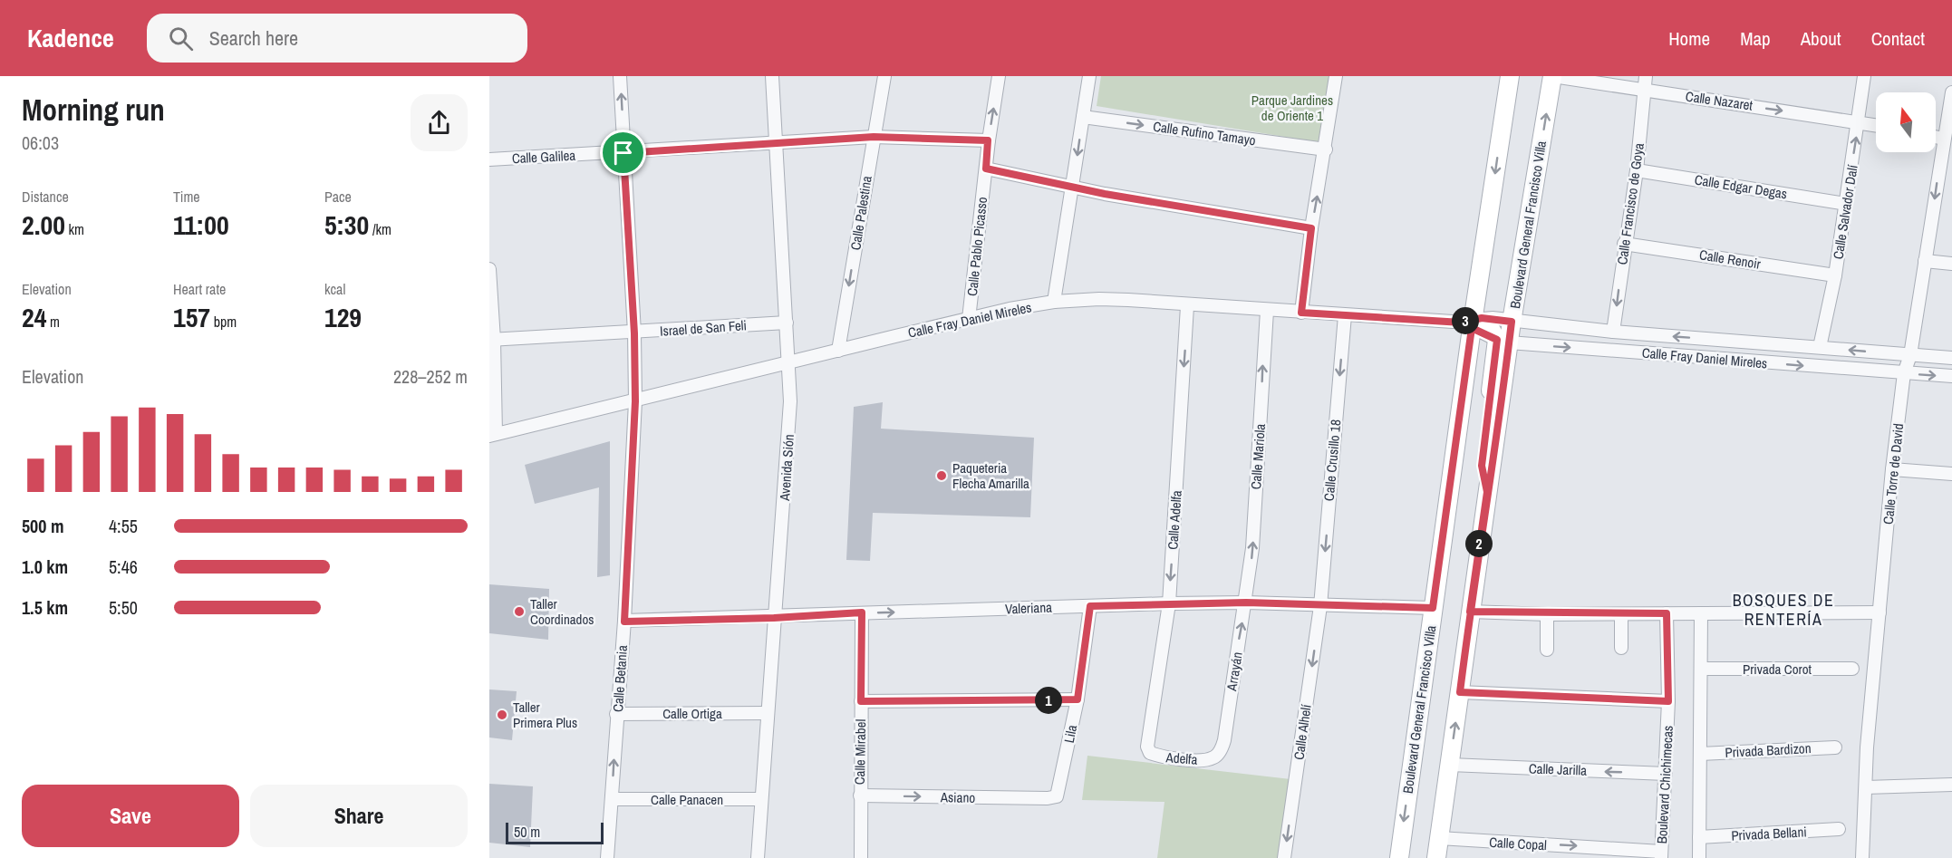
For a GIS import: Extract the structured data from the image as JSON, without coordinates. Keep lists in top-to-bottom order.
{
  "streets": {
    "main road": ["Boulevard General Francisco Villa"],
    "street": [
      "Calle Nazaret",
      "Calle Rufino Tamayo",
      "Calle Galilea",
      "Calle Edgar Degas",
      "Calle Francisco de Goya",
      "Calle Salvador Dalí",
      "Calle Palestina",
      "Calle Pablo Picasso",
      "Calle Renoir",
      "Calle Fray Daniel Mireles",
      "Israel de San Feli",
      "Calle Mariola",
      "Calle Crusillo 18",
      "Avenida Sión",
      "Calle Torre de David",
      "Calle Adelfa",
      "Valeriana",
      "Privada Corot",
      "Arrayán",
      "Calle Betania",
      "Calle Ortiga",
      "Calle Alhelí",
      "Lila",
      "Privada Bardizon",
      "Calle Mirabel",
      "Adelfa",
      "Calle Jarilla",
      "Boulevard Chichimecas",
      "Asiano",
      "Calle Panacen",
      "Privada Bellani",
      "Calle Copal"
    ]
  },
  "crossings": [
    ["Calle Nazaret", "Calle Francisco de Goya"],
    ["Calle Nazaret", "Calle Salvador Dalí"],
    ["Calle Nazaret", "Boulevard General Francisco Villa"],
    ["Calle Galilea", "Calle Palestina"],
    ["Calle Galilea", "Calle Pablo Picasso"],
    ["Calle Galilea", "Avenida Sión"],
    ["Calle Galilea", "Calle Betania"],
    ["Calle Edgar Degas", "Calle Francisco de Goya"],
    ["Calle Edgar Degas", "Calle Salvador Dalí"],
    ["Calle Francisco de Goya", "Calle Renoir"],
    ["Calle Francisco de Goya", "Calle Fray Daniel Mireles"],
    ["Calle Salvador Dalí", "Calle Renoir"],
    ["Calle Salvador Dalí", "Calle Fray Daniel Mireles"],
    ["Calle Palestina", "Calle Fray Daniel Mireles"],
    ["Boulevard General Francisco Villa", "Calle Fray Daniel Mireles"],
    ["Boulevard General Francisco Villa", "Valeriana"],
    ["Boulevard General Francisco Villa", "Calle Jarilla"],
    ["Boulevard General Francisco Villa", "Calle Copal"],
    ["Calle Pablo Picasso", "Calle Fray Daniel Mireles"],
    ["Calle Fray Daniel Mireles", "Calle Mariola"],
    ["Calle Fray Daniel Mireles", "Calle Crusillo 18"],
    ["Calle Fray Daniel Mireles", "Avenida Sión"],
    ["Calle Fray Daniel Mireles", "Calle Torre de David"],
    ["Calle Fray Daniel Mireles", "Calle Adelfa"],
    ["Calle Fray Daniel Mireles", "Calle Betania"],
    ["Israel de San Feli", "Avenida Sión"],
    ["Israel de San Feli", "Calle Betania"],
    ["Calle Mariola", "Valeriana"],
    ["Calle Mariola", "Arrayán"],
    ["Calle Crusillo 18", "Valeriana"],
    ["Calle Crusillo 18", "Calle Alhelí"],
    ["Avenida Sión", "Valeriana"],
    ["Avenida Sión", "Calle Ortiga"],
    ["Avenida Sión", "Calle Panacen"],
    ["Calle Adelfa", "Valeriana"],
    ["Calle Adelfa", "Adelfa"],
    ["Valeriana", "Arrayán"],
    ["Valeriana", "Calle Betania"],
    ["Valeriana", "Calle Alhelí"],
    ["Valeriana", "Lila"],
    ["Valeriana", "Calle Mirabel"],
    ["Arrayán", "Adelfa"],
    ["Calle Betania", "Calle Ortiga"],
    ["Calle Betania", "Calle Panacen"],
    ["Lila", "Asiano"],
    ["Calle Mirabel", "Asiano"],
    ["Calle Jarilla", "Boulevard Chichimecas"],
    ["Boulevard Chichimecas", "Calle Copal"]
  ],
  "one_way": [
    "Calle Nazaret",
    "Calle Palestina",
    "Calle Mariola",
    "Calle Crusillo 18",
    "Calle Adelfa",
    "Arrayán",
    "Calle Alhelí",
    "Calle Copal"
  ],
  "districts": ["BOSQUES DE RENTERÍA"],
  "parks": ["Parque Jardines de Oriente 1"],
  "places": ["Paqueteria Flecha Amarilla", "Taller Coordinados", "Taller Primera Plus"],
  "scale_bar": "50 m",
  "north": "top",
  "page": {
    "header": "Kadence",
    "search": "Search here",
    "nav": [
      "Home",
      "Map",
      "About",
      "Contact"
    ],
    "heading": ["Morning run", "06:03"],
    "stats": [
      ["Distance", "2.00 km"],
      ["Time", "11:00"],
      ["Pace", "5:30 /km"],
      ["Elevation", "24 m"],
      ["Heart rate", "157 bpm"],
      ["kcal", "129"]
    ],
    "pins": ["3", "2", "1"],
    "chart": ["Elevation", "228–252 m"],
    "list": [
      {
        "name": "500 m",
        "note": "4:55"
      },
      {
        "name": "1.0 km",
        "note": "5:46"
      },
      {
        "name": "1.5 km",
        "note": "5:50"
      }
    ],
    "buttons": ["Save", "Share"],
    "scale": "50 m"
  }
}
